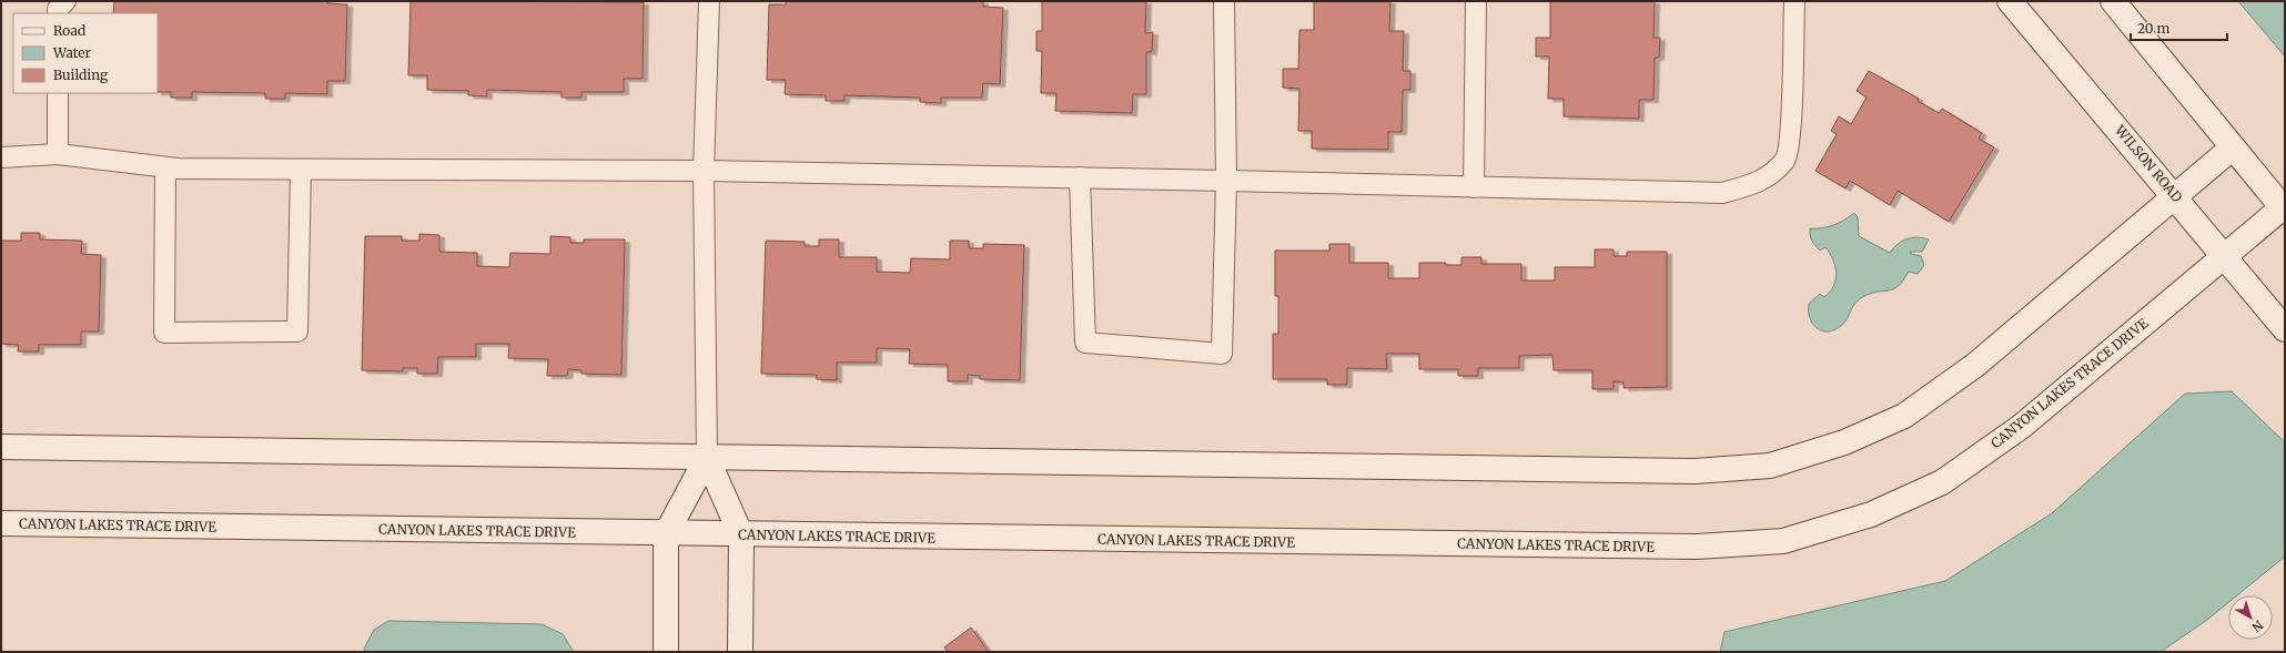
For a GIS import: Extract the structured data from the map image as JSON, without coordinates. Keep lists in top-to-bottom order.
{
  "streets": {
    "street": ["WILSON ROAD", "CANYON LAKES TRACE DRIVE"]
  },
  "crossings": [
    ["WILSON ROAD", "CANYON LAKES TRACE DRIVE"]
  ],
  "legend": ["Road", "Water", "Building"],
  "scale_bar": "20 m",
  "north": "bottom right"
}
